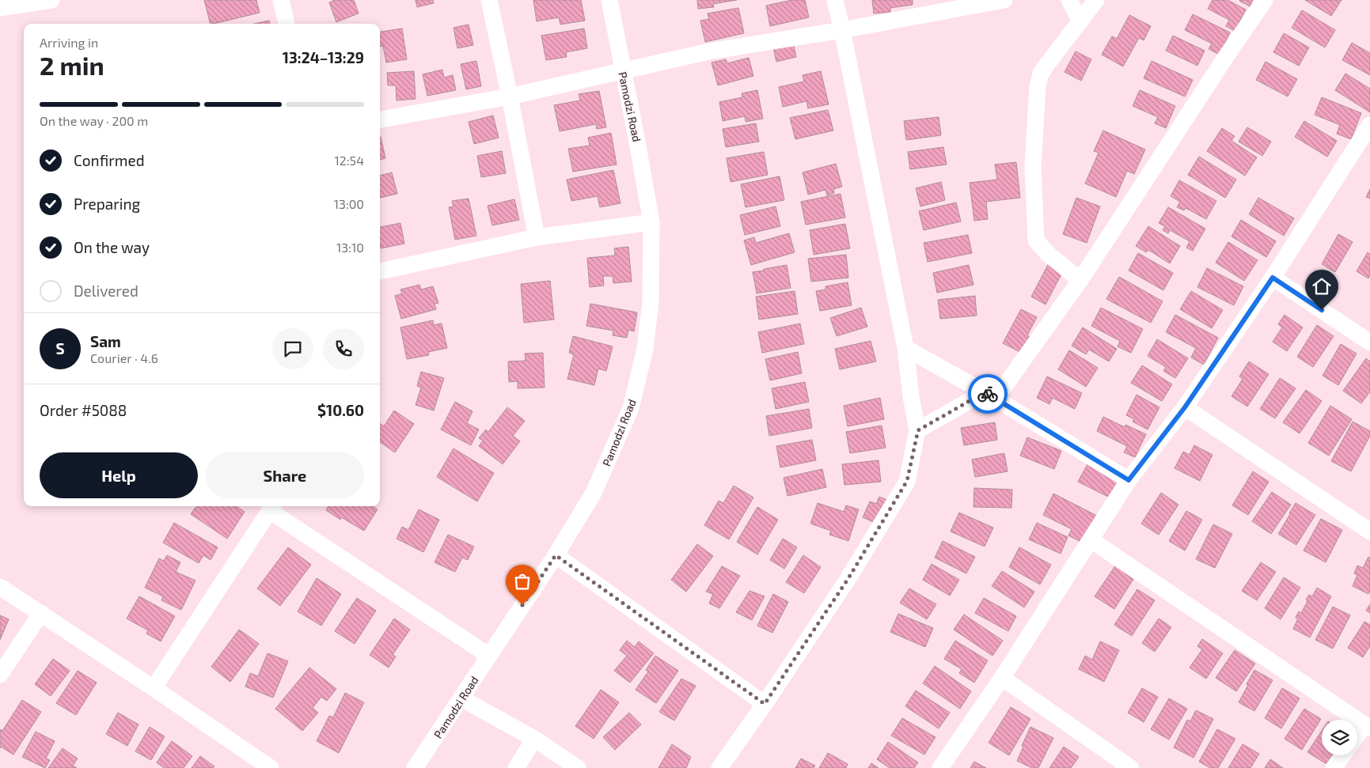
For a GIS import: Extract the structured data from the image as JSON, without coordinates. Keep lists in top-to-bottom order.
{
  "streets": {
    "street": ["Pamodzi Road"]
  },
  "page": {
    "heading": ["2 min", "Arriving in", "13:24–13:29"],
    "panel": [
      "Sam",
      "Courier · 4.6",
      "Order #5088",
      "$10.60"
    ],
    "bar": "On the way · 200 m",
    "list": [
      ["Confirmed", "12:54"],
      ["Preparing", "13:00"],
      ["On the way", "13:10"],
      "Delivered"
    ],
    "round": "S",
    "buttons": ["Help", "Share"]
  }
}
